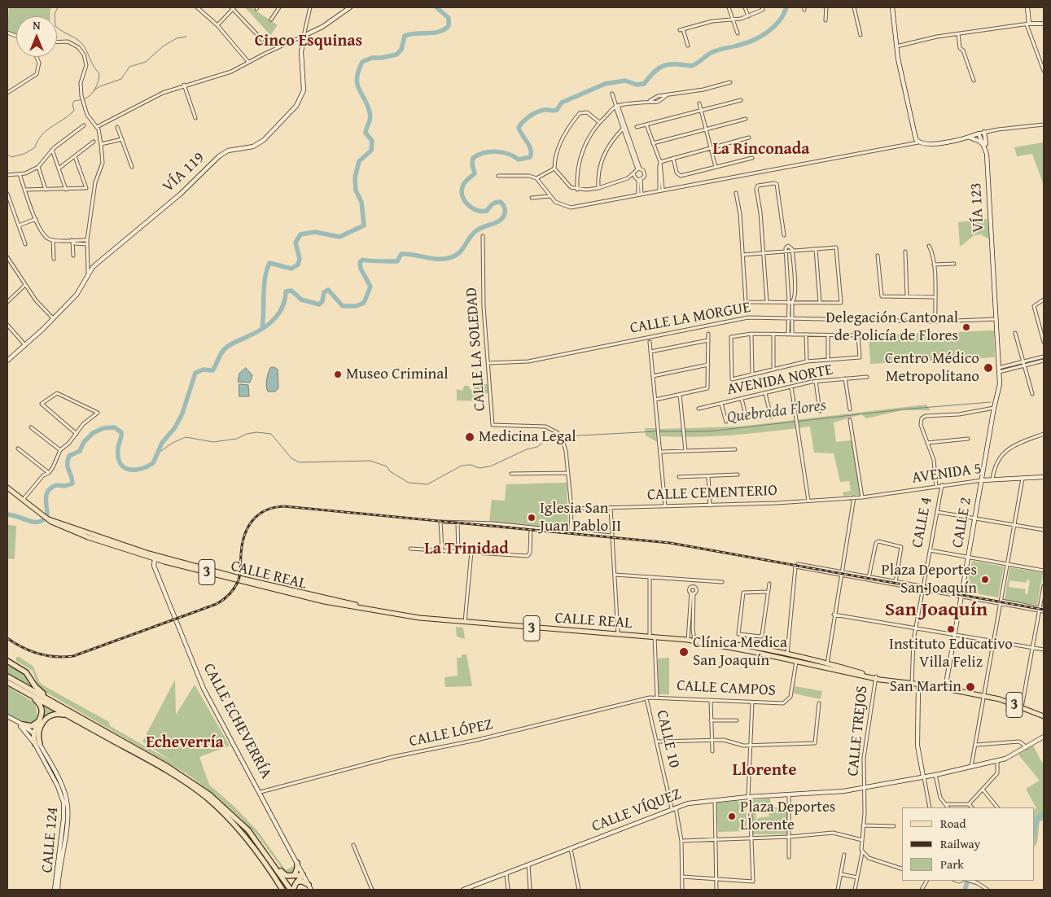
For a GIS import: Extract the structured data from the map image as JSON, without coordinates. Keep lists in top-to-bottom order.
{
  "streets": {
    "main road": [
      "VÍA 119",
      "VÍA 123",
      "AVENIDA 5",
      "CALLE 2",
      "3",
      "CALLE REAL",
      "CALLE ECHEVERRÍA",
      "CALLE VÍQUEZ",
      "CALLE 124"
    ],
    "street": [
      "CALLE LA MORGUE",
      "CALLE LA SOLEDAD",
      "AVENIDA NORTE",
      "CALLE CEMENTERIO",
      "CALLE 4",
      "CALLE CAMPOS",
      "CALLE TREJOS",
      "CALLE LÓPEZ",
      "CALLE 10"
    ]
  },
  "crossings": [
    ["VÍA 123", "CALLE LA MORGUE"],
    ["VÍA 123", "AVENIDA 5"],
    ["VÍA 123", "CALLE 2"],
    ["CALLE LA MORGUE", "CALLE LA SOLEDAD"],
    ["CALLE LA SOLEDAD", "CALLE CEMENTERIO"],
    ["AVENIDA 5", "CALLE CEMENTERIO"],
    ["AVENIDA 5", "CALLE 4"],
    ["AVENIDA 5", "CALLE 2"],
    ["CALLE 4", "CALLE REAL"],
    ["CALLE 2", "CALLE REAL"],
    ["CALLE REAL", "CALLE CAMPOS"],
    ["CALLE REAL", "CALLE ECHEVERRÍA"],
    ["CALLE REAL", "CALLE TREJOS"],
    ["CALLE CAMPOS", "CALLE LÓPEZ"],
    ["CALLE CAMPOS", "CALLE 10"],
    ["CALLE ECHEVERRÍA", "CALLE LÓPEZ"],
    ["CALLE TREJOS", "CALLE VÍQUEZ"],
    ["CALLE LÓPEZ", "CALLE 10"],
    ["CALLE 10", "CALLE VÍQUEZ"]
  ],
  "districts": [
    "Cinco Esquinas",
    "La Rinconada",
    "La Trinidad",
    "San Joaquín",
    "Echeverría",
    "Llorente"
  ],
  "water": ["Quebrada Flores"],
  "places": [
    "Delegación Cantonal de Policía de Flores",
    "Centro Médico Metropolitano",
    "Museo Criminal",
    "Medicina Legal",
    "Iglesia San Juan Pablo II",
    "Plaza Deportes San Joaquín",
    "Instituto Educativo Villa Feliz",
    "Clínica Medica San Joaquín",
    "San Martin",
    "Plaza Deportes Llorente"
  ],
  "legend": ["Road", "Railway", "Park"],
  "north": "top"
}
